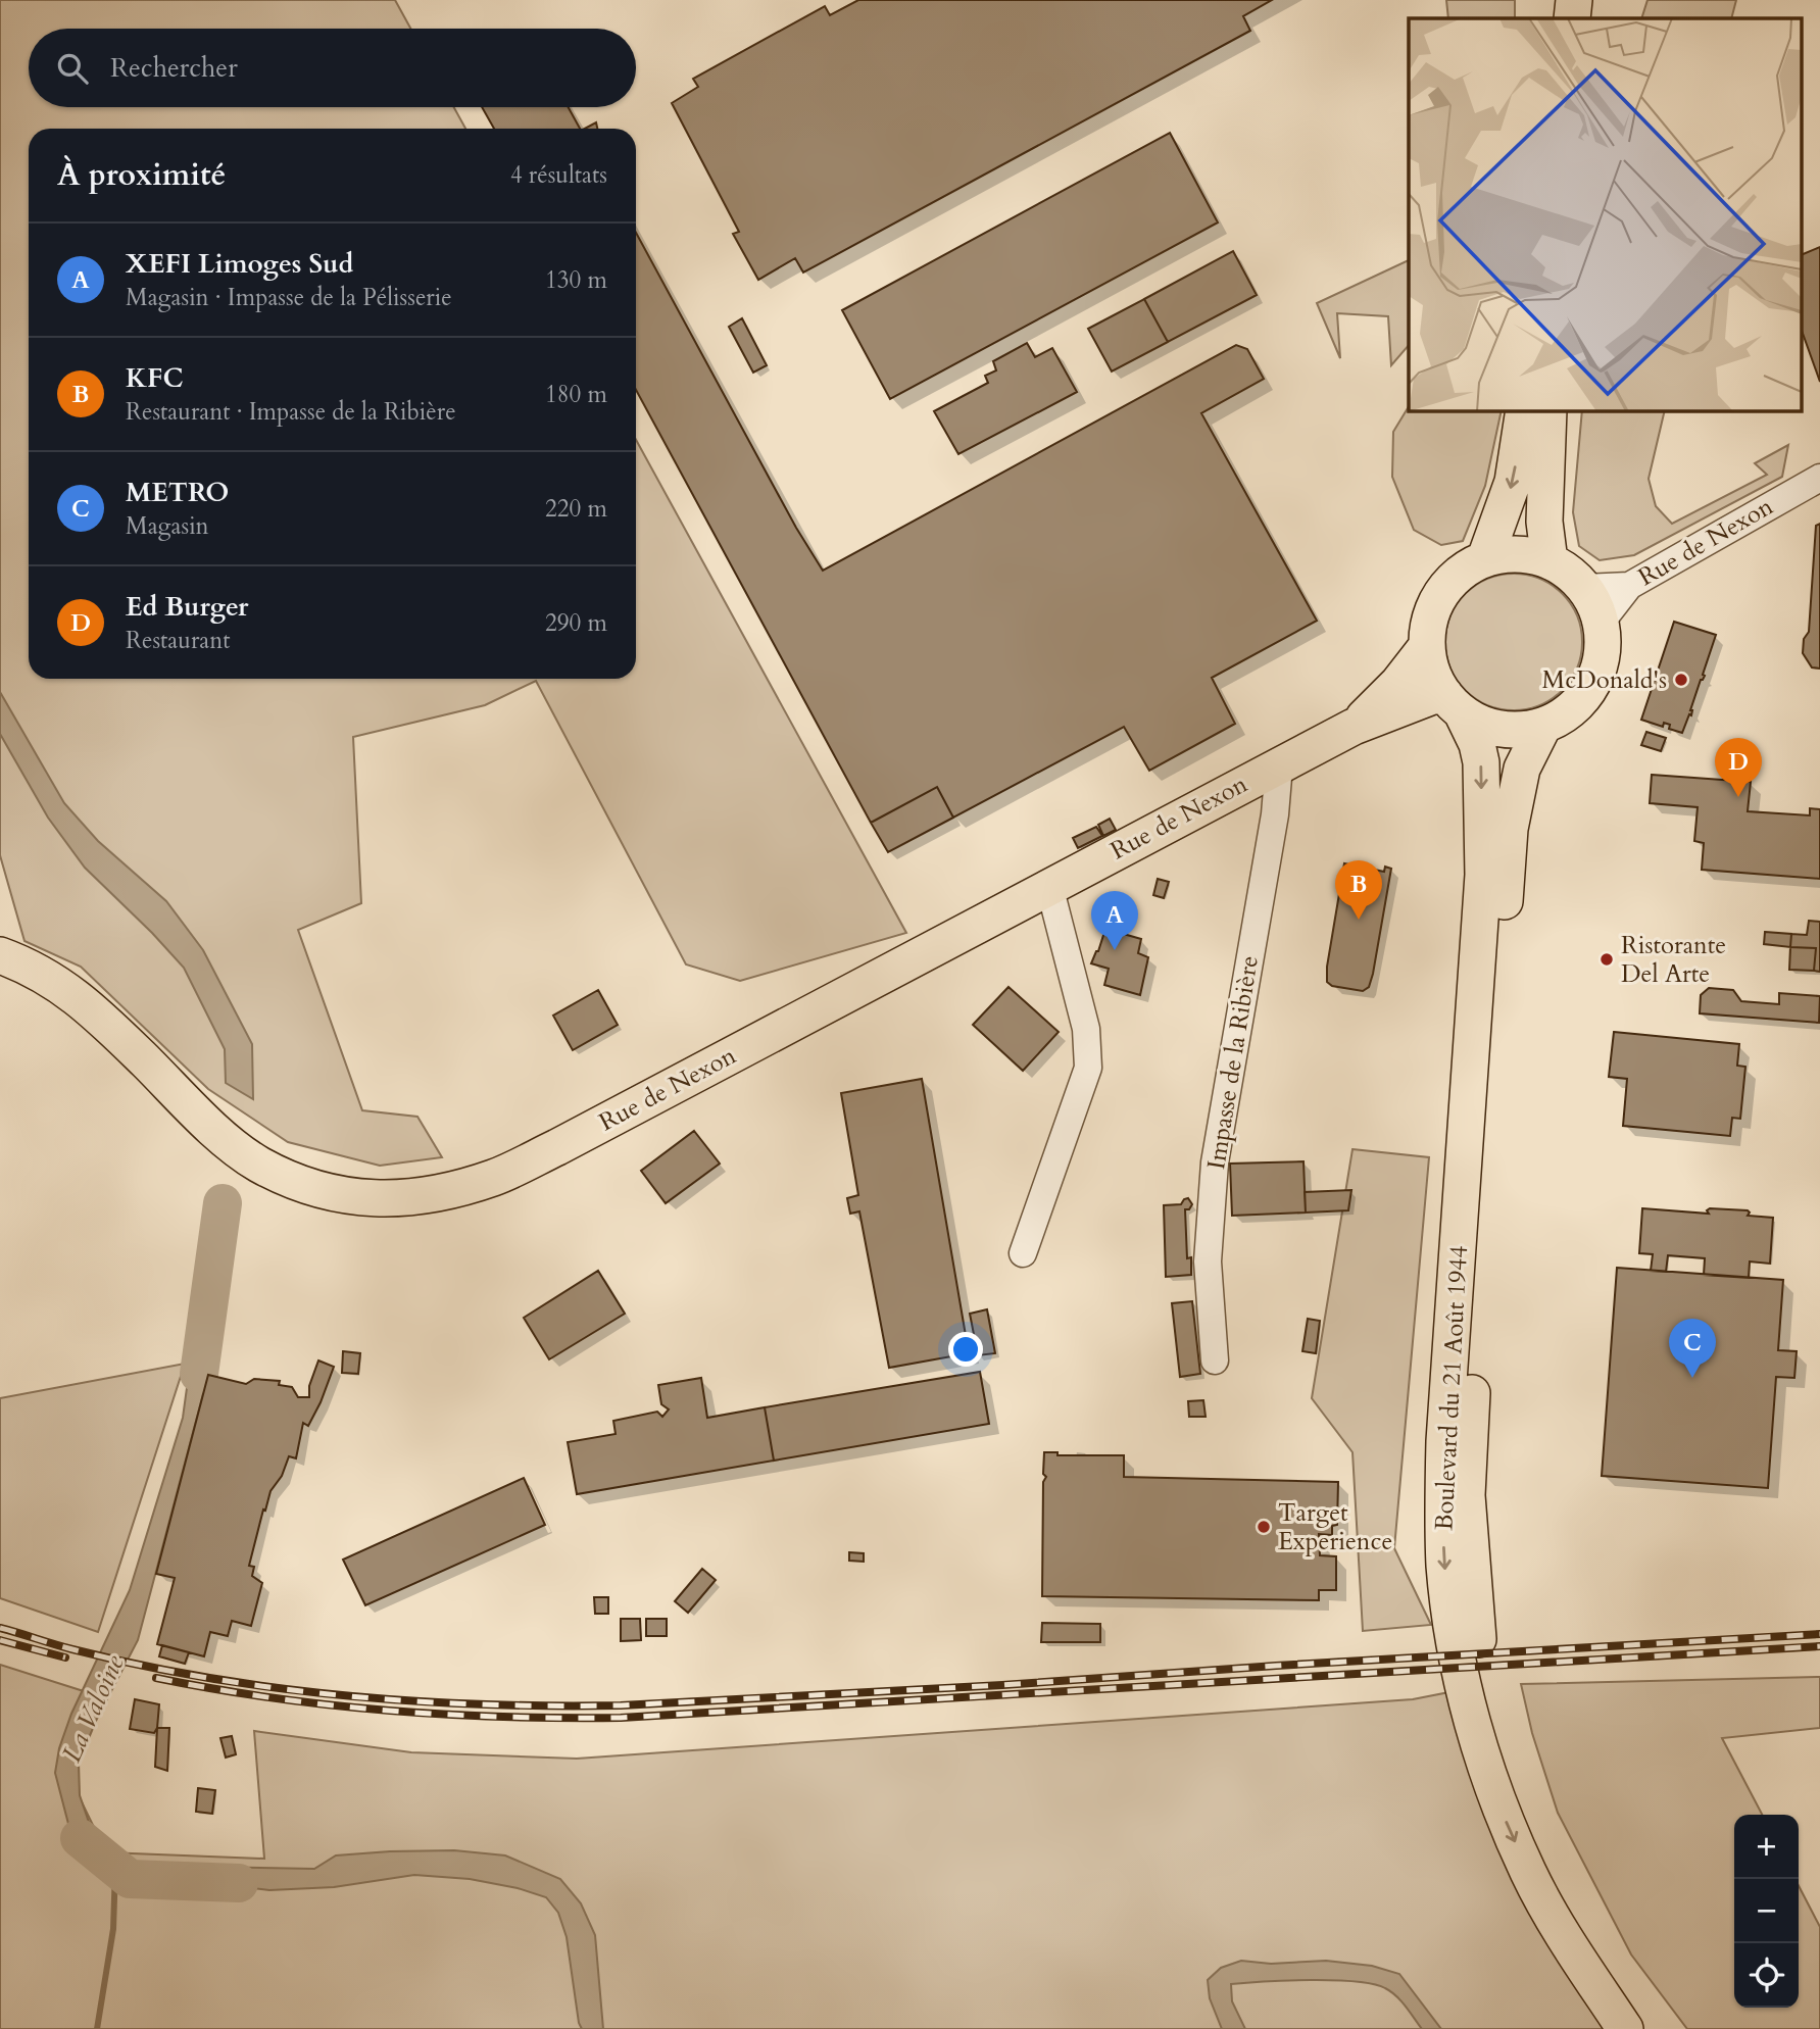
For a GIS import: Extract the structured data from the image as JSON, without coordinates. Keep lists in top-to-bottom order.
{
  "streets": {
    "main road": ["Rue de Nexon", "Boulevard du 21 Août 1944"],
    "street": ["Impasse de la Ribière"]
  },
  "crossings": [
    ["Rue de Nexon", "Impasse de la Ribière"],
    ["Rue de Nexon", "Boulevard du 21 Août 1944"]
  ],
  "water": ["La Valoine"],
  "places": ["McDonald's", "Ristorante Del Arte", "Target Experience"],
  "page": {
    "search": "Rechercher",
    "heading": ["À proximité", "4 résultats"],
    "list": [
      {
        "mark": "A",
        "name": "XEFI Limoges Sud",
        "note": "Magasin · Impasse de la Pélisserie",
        "value": "130 m"
      },
      {
        "mark": "B",
        "name": "KFC",
        "note": "Restaurant · Impasse de la Ribière",
        "value": "180 m"
      },
      {
        "mark": "C",
        "name": "METRO",
        "note": "Magasin",
        "value": "220 m"
      },
      {
        "mark": "D",
        "name": "Ed Burger",
        "note": "Restaurant",
        "value": "290 m"
      }
    ],
    "pins": [
      "D",
      "B",
      "A",
      "C"
    ],
    "map_buttons": ["+", "−"]
  }
}
